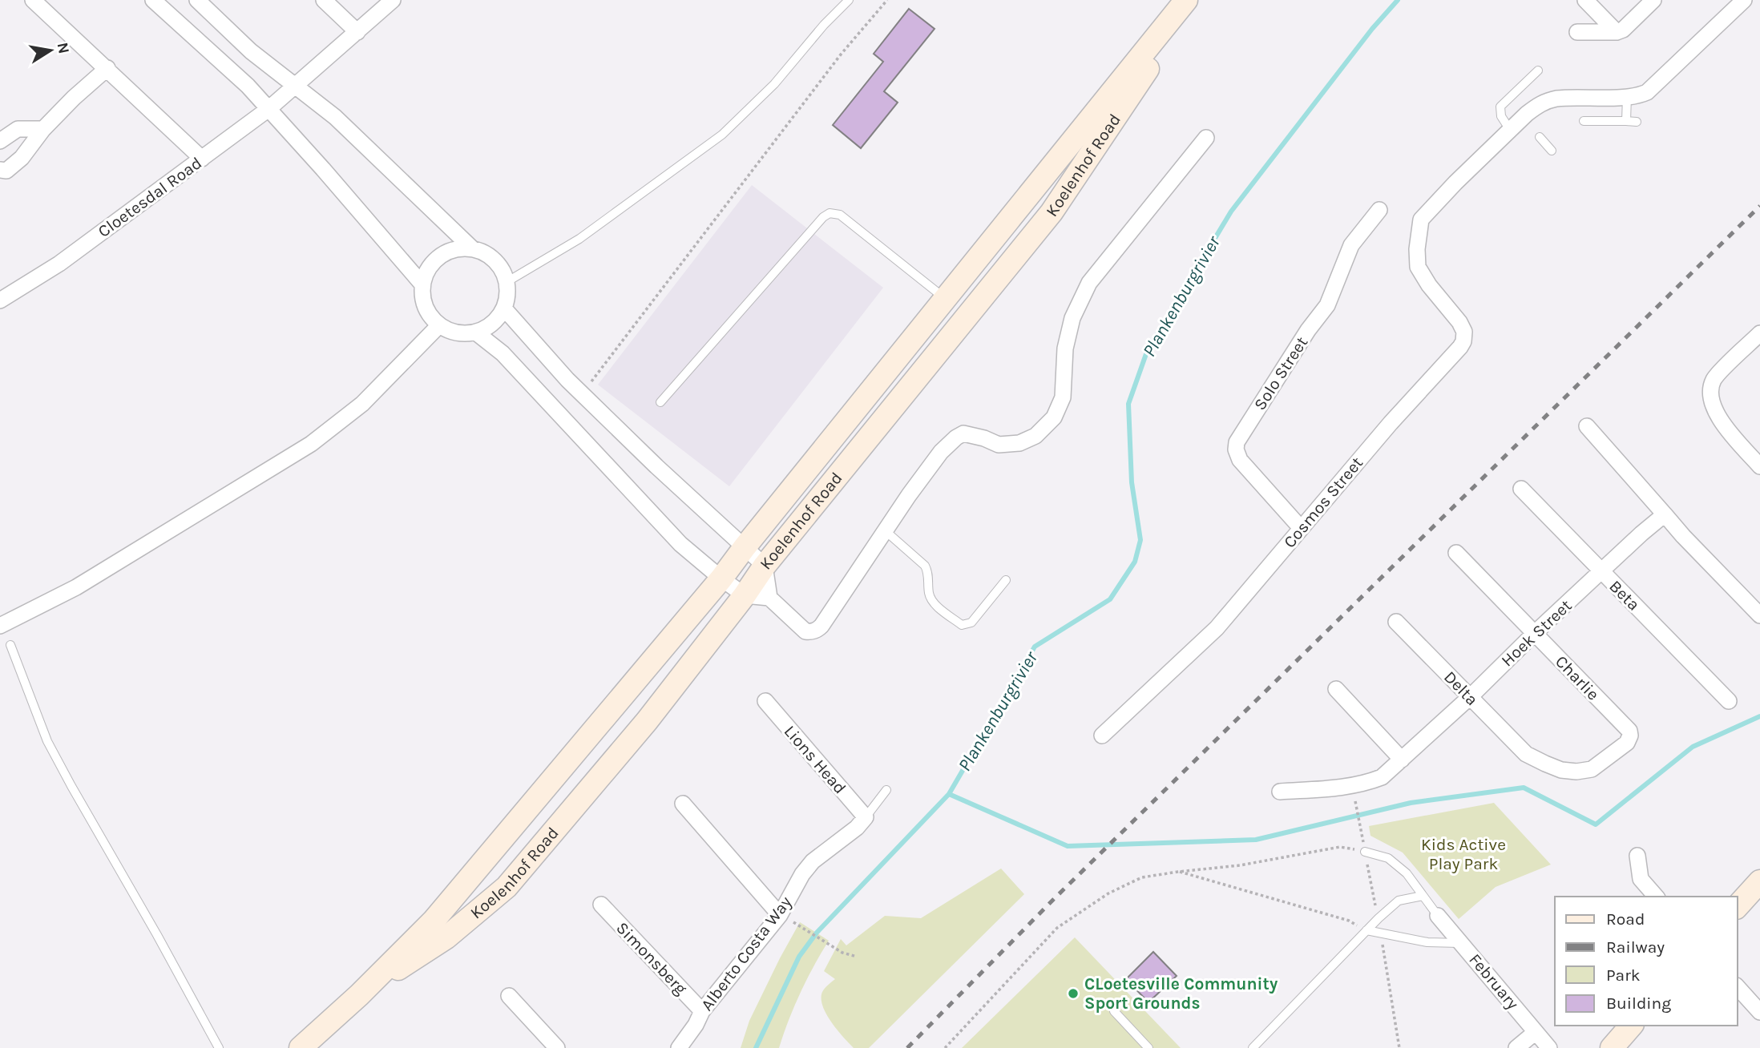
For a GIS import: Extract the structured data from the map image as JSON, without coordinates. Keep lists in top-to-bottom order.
{
  "streets": {
    "main road": ["Koelenhof Road"],
    "street": [
      "Cloetesdal Road",
      "Solo Street",
      "Cosmos Street",
      "Beta",
      "Hoek Street",
      "Charlie",
      "Delta",
      "Lions Head",
      "Alberto Costa Way",
      "Simonsberg",
      "February"
    ]
  },
  "crossings": [
    ["Solo Street", "Cosmos Street"],
    ["Beta", "Hoek Street"],
    ["Hoek Street", "Charlie"],
    ["Hoek Street", "Delta"],
    ["Charlie", "Delta"],
    ["Lions Head", "Alberto Costa Way"],
    ["Alberto Costa Way", "Simonsberg"]
  ],
  "water": ["Plankenburgrivier"],
  "parks": ["Kids Active Play Park"],
  "places": ["CLoetesville Community Sport Grounds"],
  "legend": [
    "Road",
    "Railway",
    "Park",
    "Building"
  ],
  "north": "right"
}
